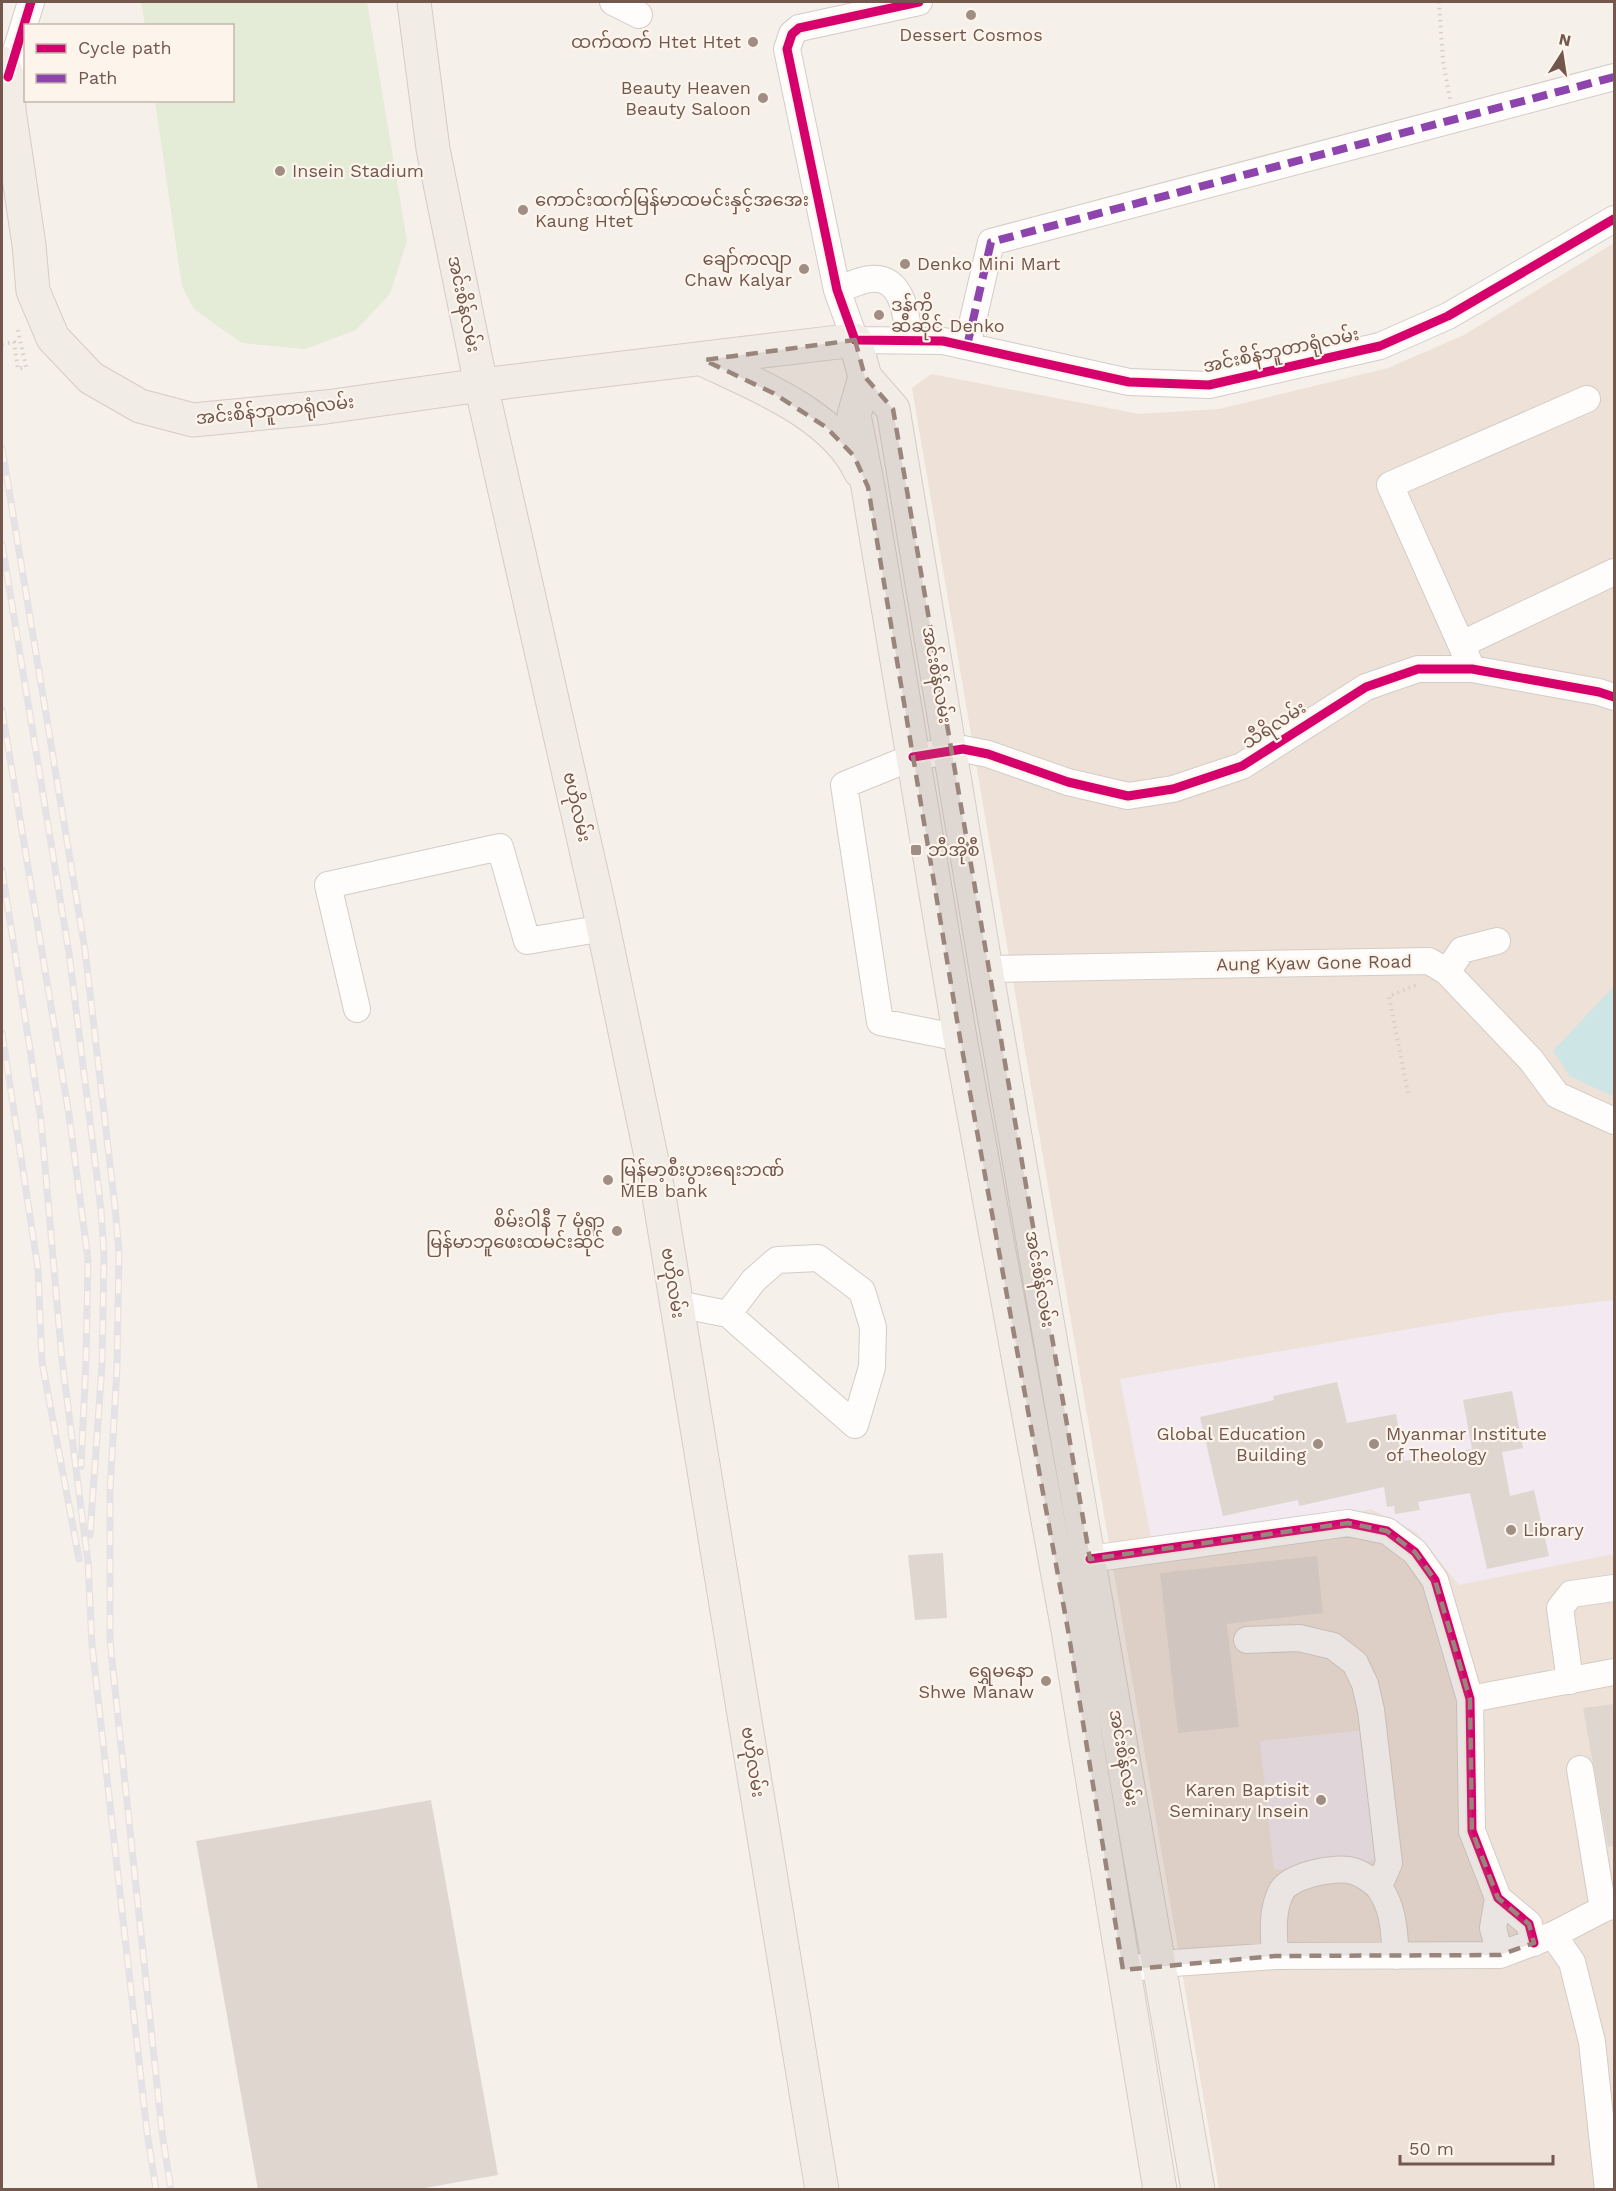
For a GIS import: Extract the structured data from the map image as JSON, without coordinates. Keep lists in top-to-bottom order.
{
  "streets": {
    "main road": ["အင်းစိန်လမ်း", "အင်းစိန်ဘူတာရုံလမ်း", "ဗဟိုလမ်း"],
    "street": ["သီရိလမ်း", "Aung Kyaw Gone Road"]
  },
  "crossings": [
    ["အင်းစိန်လမ်း", "အင်းစိန်ဘူတာရုံလမ်း"],
    ["အင်းစိန်လမ်း", "သီရိလမ်း"],
    ["အင်းစိန်လမ်း", "ဗဟိုလမ်း"],
    ["အင်းစိန်လမ်း", "Aung Kyaw Gone Road"],
    ["အင်းစိန်ဘူတာရုံလမ်း", "ဗဟိုလမ်း"]
  ],
  "places": {
    "other": [
      "Dessert Cosmos",
      "ထက်ထက် Htet Htet",
      "Beauty Heaven Beauty Saloon",
      "Insein Stadium",
      "ကောင်းထက်မြန်မာထမင်းနှင့်အအေး Kaung Htet",
      "Denko Mini Mart",
      "ချော်ကလျာ Chaw Kalyar",
      "ဒန်ကို ဆီဆိုင် Denko",
      "မြန်မာ့စီးပွားရေးဘဏ် MEB bank",
      "စိမ်းဝါနီ 7 မုံရွာ မြန်မာဘူဖေးထမင်းဆိုင်",
      "Global Education Building",
      "Myanmar Institute of Theology",
      "Library",
      "ရွှေမနော Shwe Manaw",
      "Karen Baptisit Seminary Insein"
    ],
    "transit": ["ဘီအိုစီ"]
  },
  "legend": ["Cycle path", "Path"],
  "scale_bar": "50 m",
  "north": "top"
}
